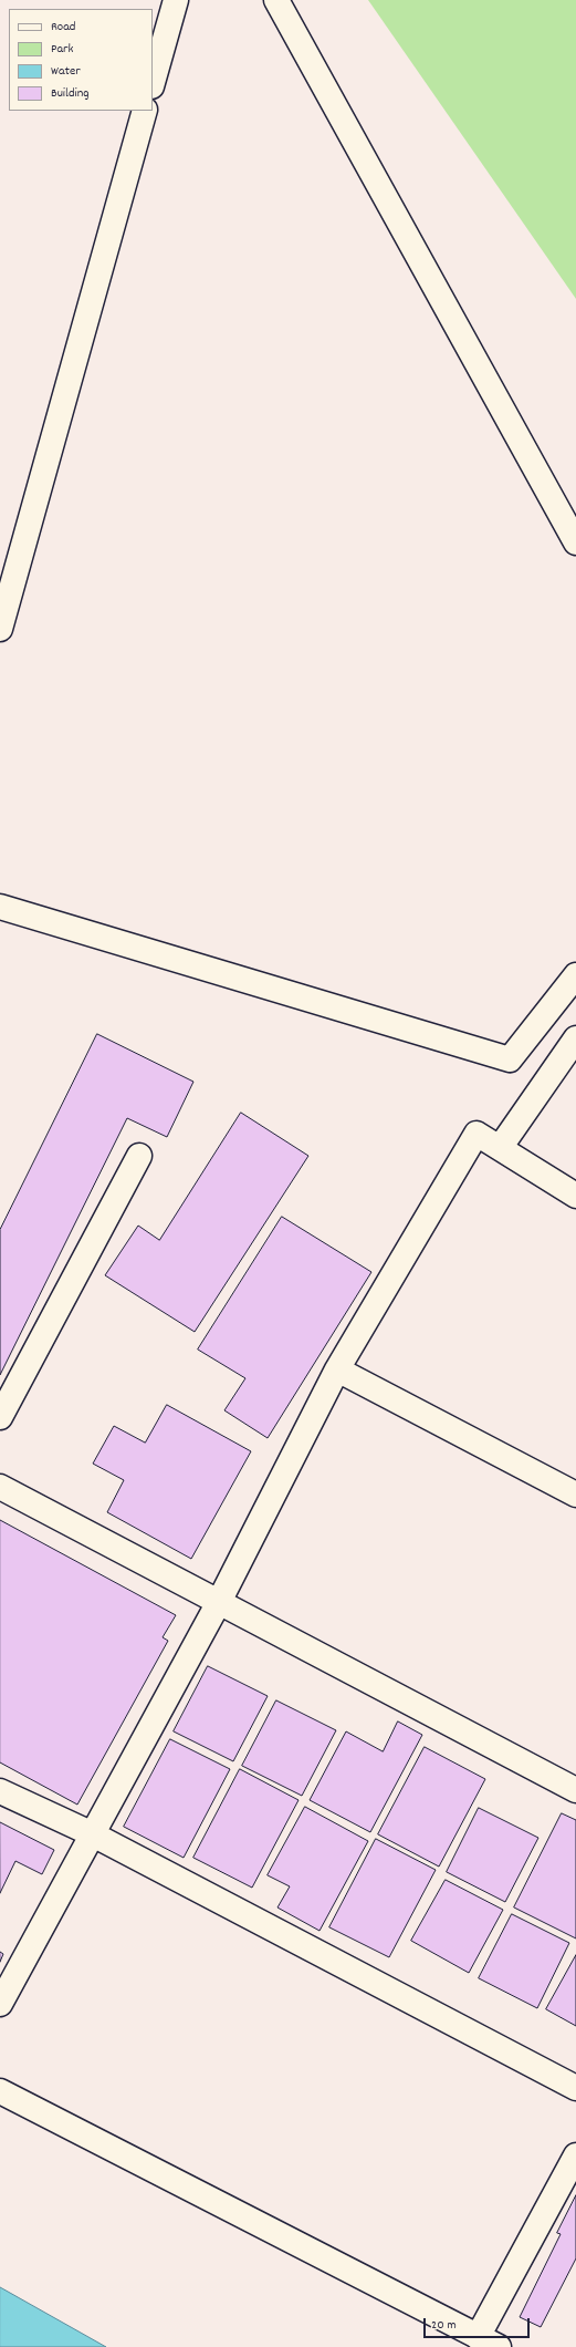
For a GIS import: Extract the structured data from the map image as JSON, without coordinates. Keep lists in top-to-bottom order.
{
  "legend": [
    "Road",
    "Park",
    "Water",
    "Building"
  ],
  "scale_bar": "20 m"
}
